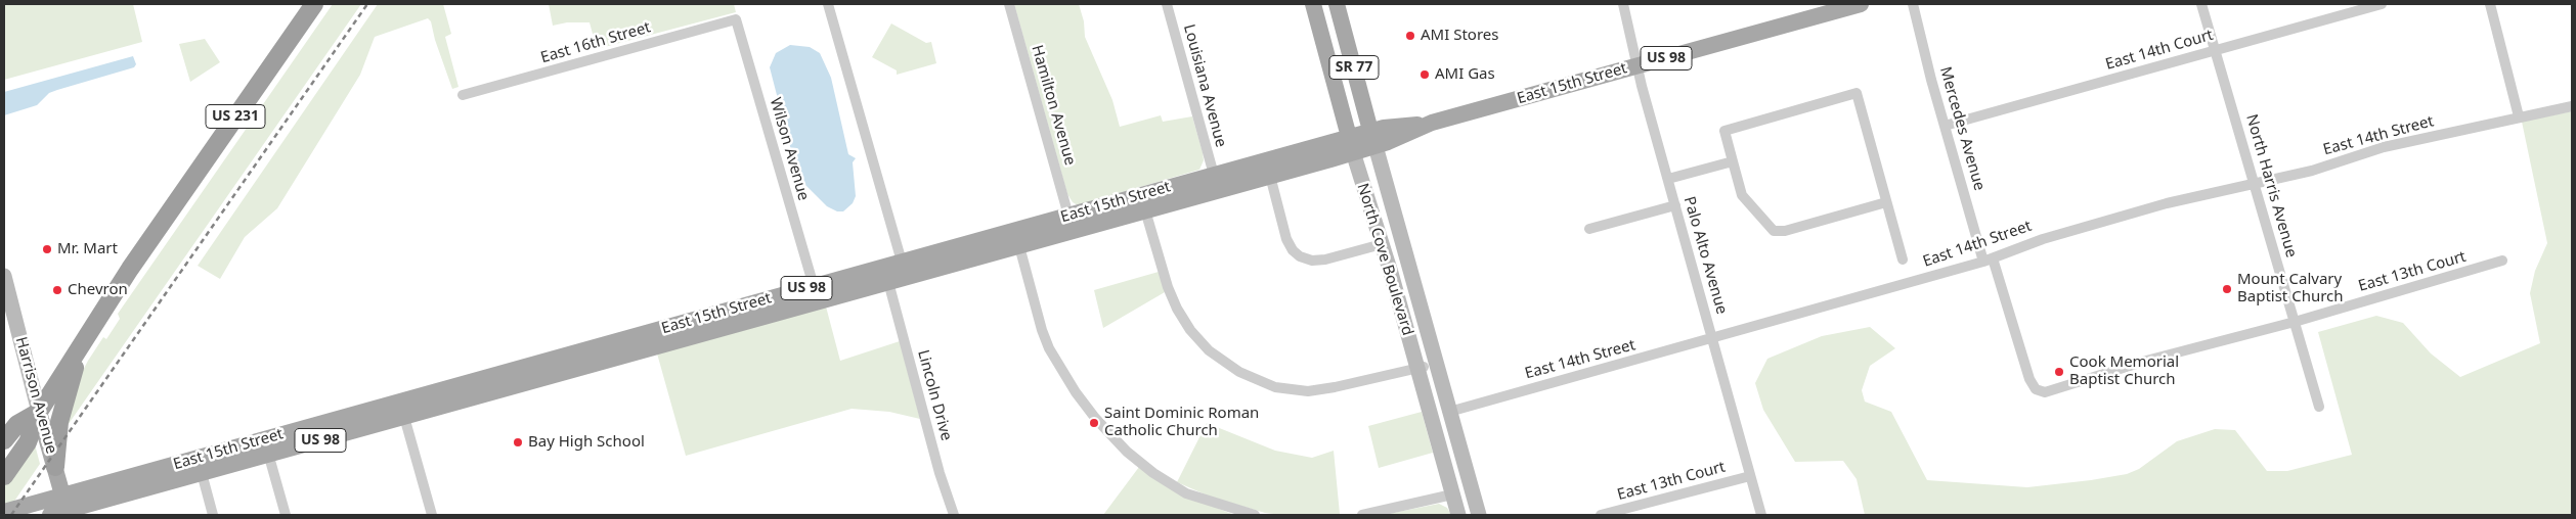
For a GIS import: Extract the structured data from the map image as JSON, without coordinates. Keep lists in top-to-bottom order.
{
  "streets": {
    "highway": ["US 231"],
    "main road": [
      "US 98",
      "SR 77",
      "East 15th Street",
      "North Cove Boulevard",
      "Harrison Avenue"
    ],
    "street": [
      "East 16th Street",
      "East 14th Court",
      "Louisiana Avenue",
      "Hamilton Avenue",
      "Mercedes Avenue",
      "East 14th Street",
      "Wilson Avenue",
      "North Harris Avenue",
      "Palo Alto Avenue",
      "East 13th Court",
      "Lincoln Drive"
    ]
  },
  "crossings": [
    ["East 16th Street", "Wilson Avenue"],
    ["East 14th Court", "Mercedes Avenue"],
    ["East 14th Court", "North Harris Avenue"],
    ["US 98", "East 15th Street"],
    ["US 98", "Harrison Avenue"],
    ["East 15th Street", "Louisiana Avenue"],
    ["East 15th Street", "Hamilton Avenue"],
    ["East 15th Street", "Wilson Avenue"],
    ["East 15th Street", "Palo Alto Avenue"],
    ["East 15th Street", "North Cove Boulevard"],
    ["East 15th Street", "Harrison Avenue"],
    ["East 15th Street", "Lincoln Drive"],
    ["US 231", "Harrison Avenue"],
    ["Mercedes Avenue", "East 14th Street"],
    ["Mercedes Avenue", "East 13th Court"],
    ["East 14th Street", "North Harris Avenue"],
    ["East 14th Street", "Palo Alto Avenue"],
    ["East 14th Street", "North Cove Boulevard"],
    ["North Harris Avenue", "East 13th Court"],
    ["Palo Alto Avenue", "East 13th Court"]
  ],
  "places": [
    "AMI Stores",
    "AMI Gas",
    "Mr. Mart",
    "Mount Calvary Baptist Church",
    "Chevron",
    "Cook Memorial Baptist Church",
    "Saint Dominic Roman Catholic Church",
    "Bay High School"
  ]
}
